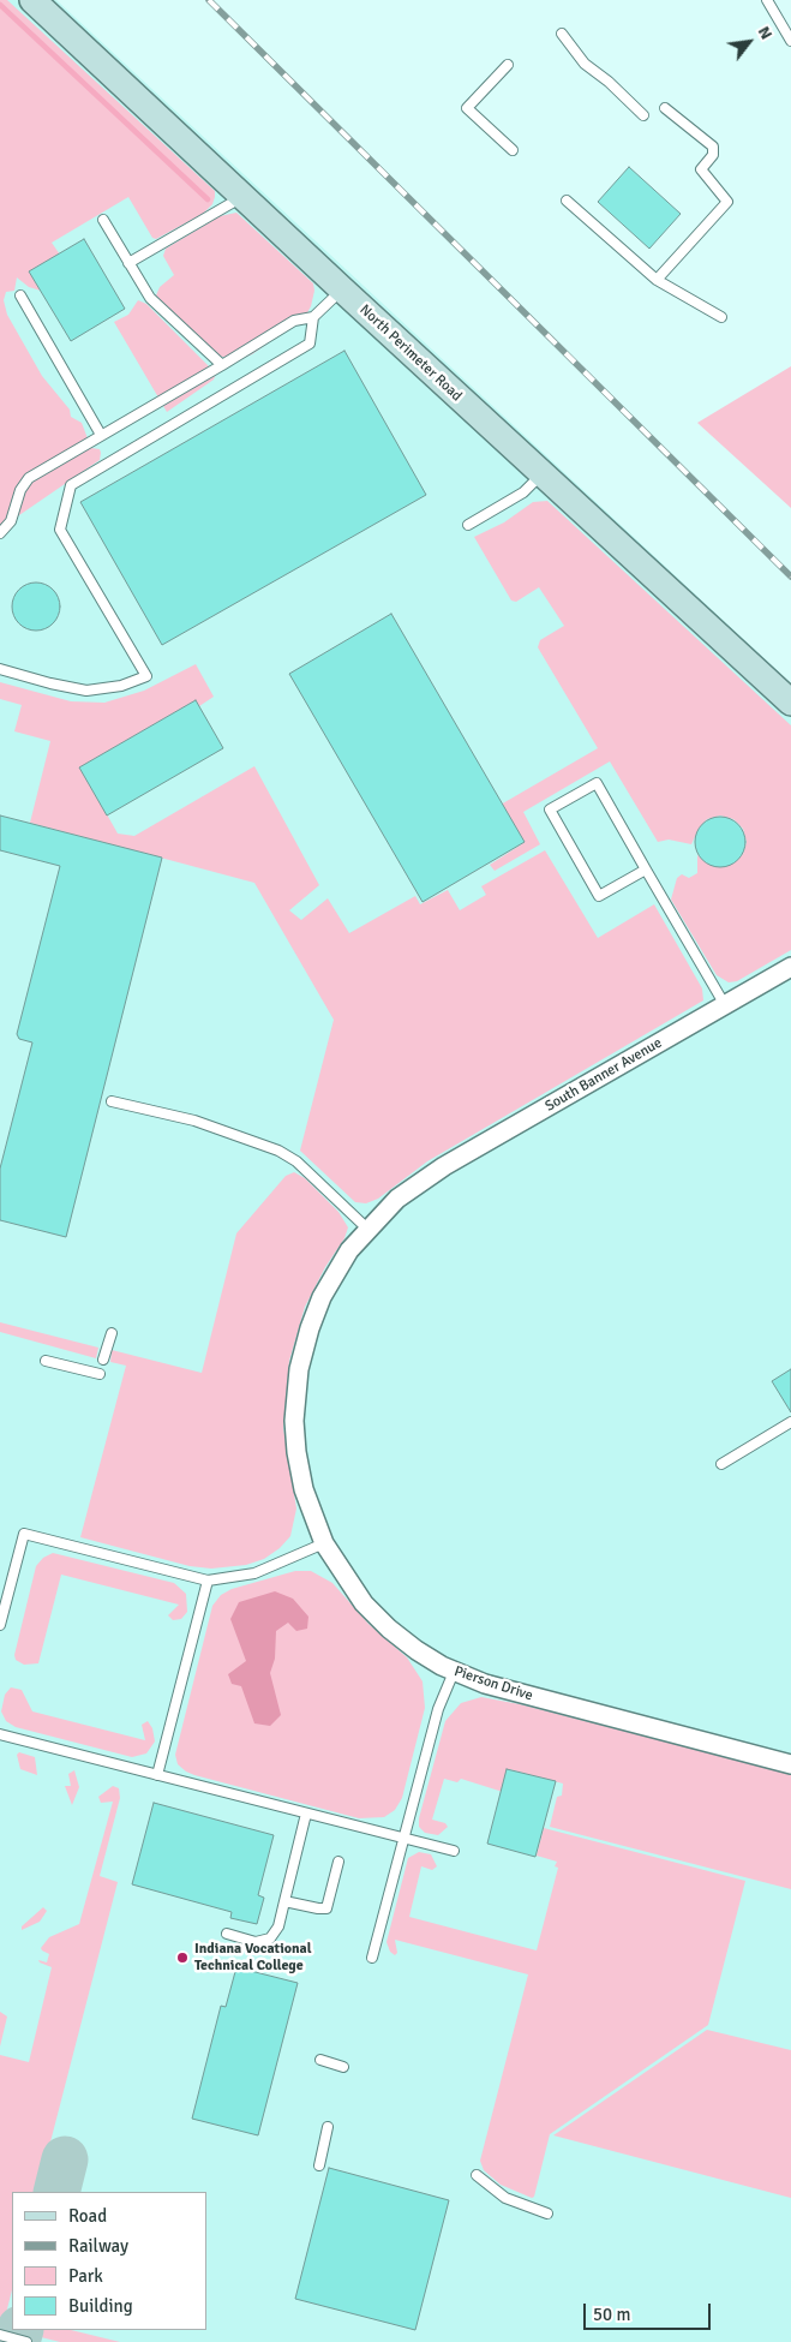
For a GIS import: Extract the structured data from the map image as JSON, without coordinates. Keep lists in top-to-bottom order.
{
  "streets": {
    "street": ["North Perimeter Road", "South Banner Avenue", "Pierson Drive"]
  },
  "crossings": [
    ["South Banner Avenue", "Pierson Drive"]
  ],
  "places": ["Indiana Vocational Technical College"],
  "legend": [
    "Road",
    "Railway",
    "Park",
    "Building"
  ],
  "scale_bar": "50 m",
  "north": "top right"
}
